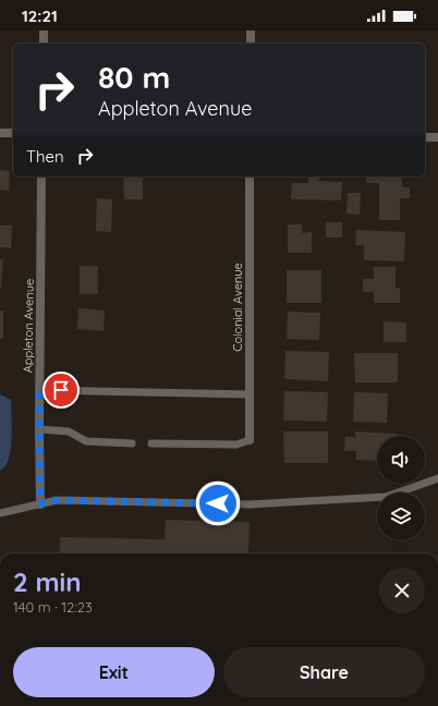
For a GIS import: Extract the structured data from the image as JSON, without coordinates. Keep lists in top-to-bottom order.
{
  "streets": {
    "street": ["Colonial Avenue", "Appleton Avenue"]
  },
  "page": {
    "status": "12:21",
    "turn": ["80 m", "Appleton Avenue"],
    "then": "Then",
    "heading": ["2 min", "140 m · 12:23"],
    "buttons": ["Exit", "Share"]
  }
}
